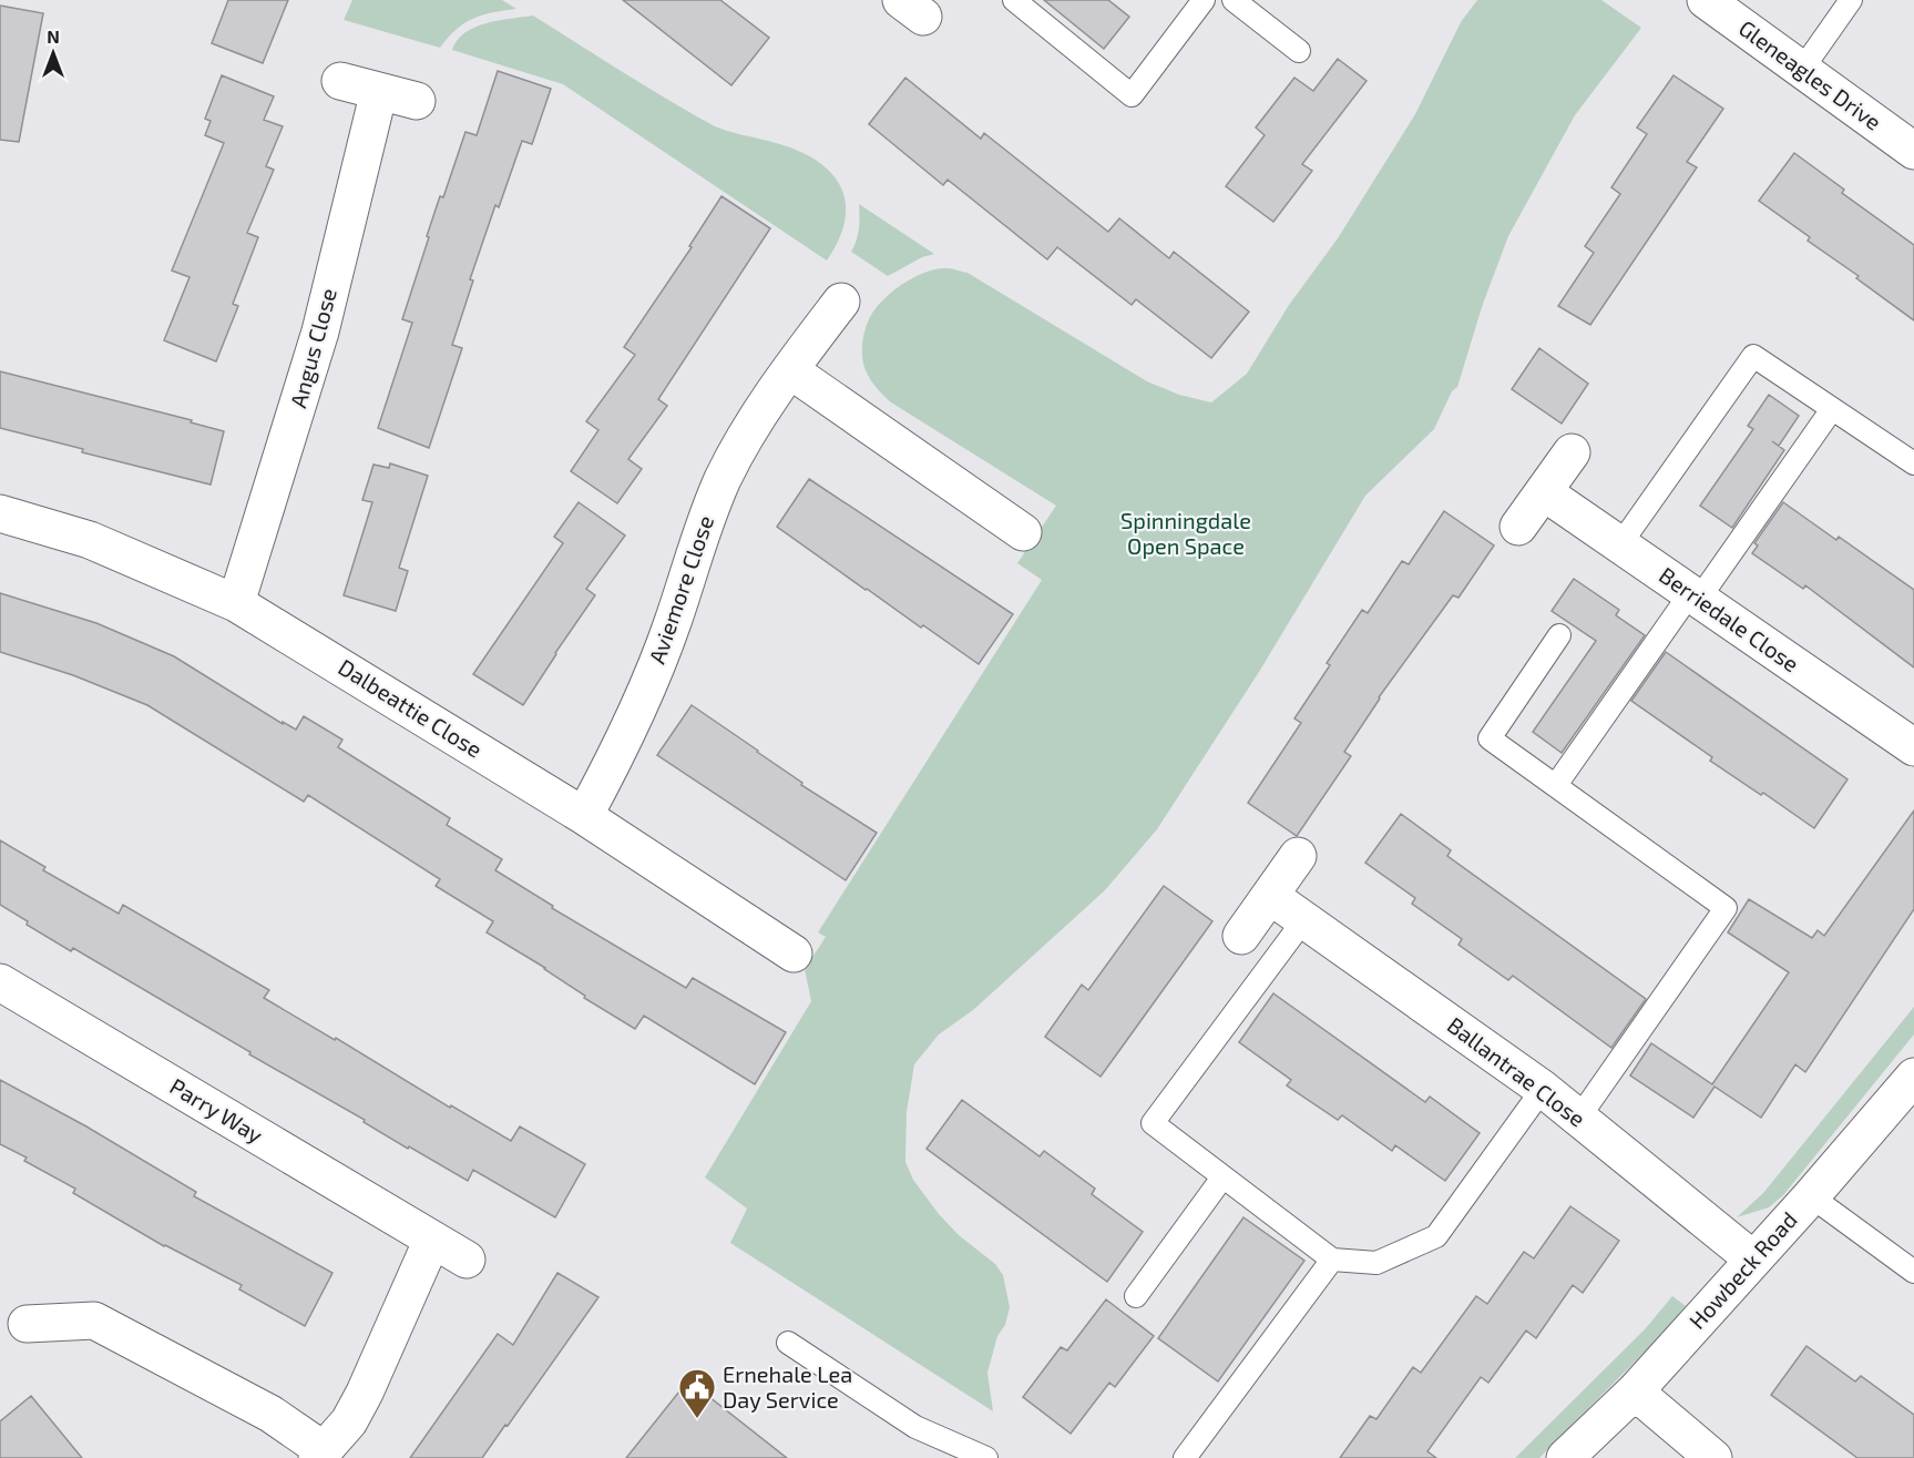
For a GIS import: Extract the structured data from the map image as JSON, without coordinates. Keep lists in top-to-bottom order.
{
  "streets": {
    "street": [
      "Gleneagles Drive",
      "Angus Close",
      "Aviemore Close",
      "Berriedale Close",
      "Dalbeattie Close",
      "Ballantrae Close",
      "Parry Way",
      "Howbeck Road"
    ]
  },
  "crossings": [
    ["Angus Close", "Dalbeattie Close"],
    ["Aviemore Close", "Dalbeattie Close"],
    ["Ballantrae Close", "Howbeck Road"]
  ],
  "parks": ["Spinningdale Open Space"],
  "places": {
    "public building": ["Ernehale Lea Day Service"]
  },
  "north": "top"
}
